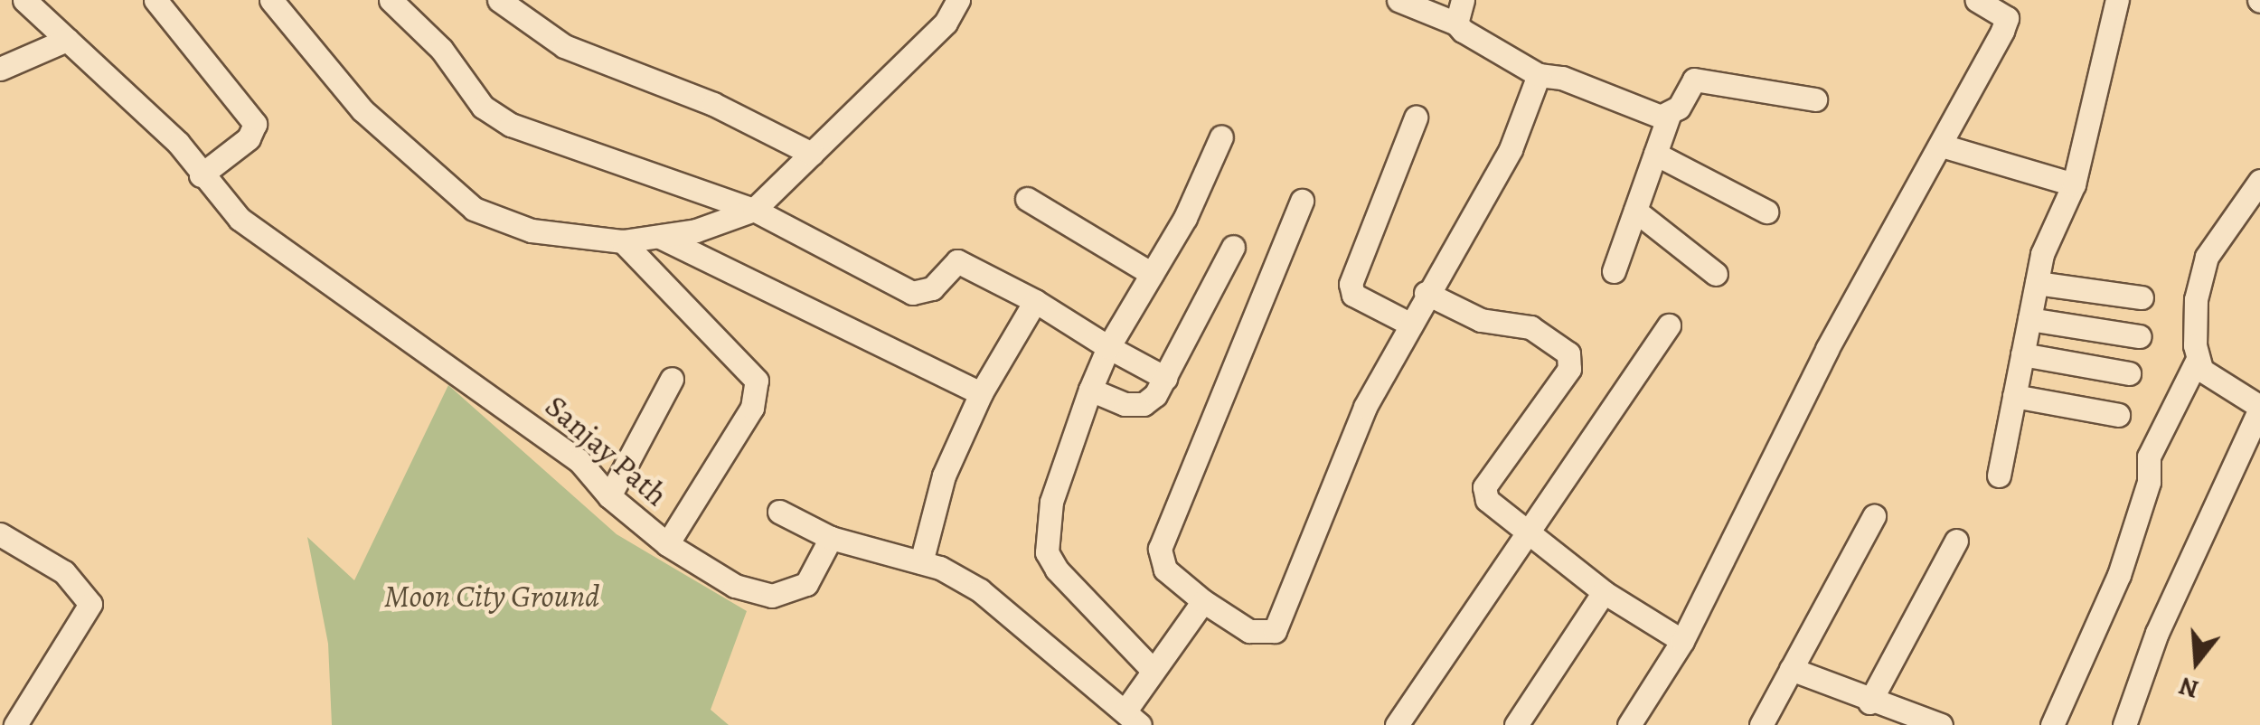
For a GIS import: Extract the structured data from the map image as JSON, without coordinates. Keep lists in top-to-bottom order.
{
  "streets": {
    "street": ["Sanjay Path"]
  },
  "parks": ["Moon City Ground"],
  "north": "bottom"
}
